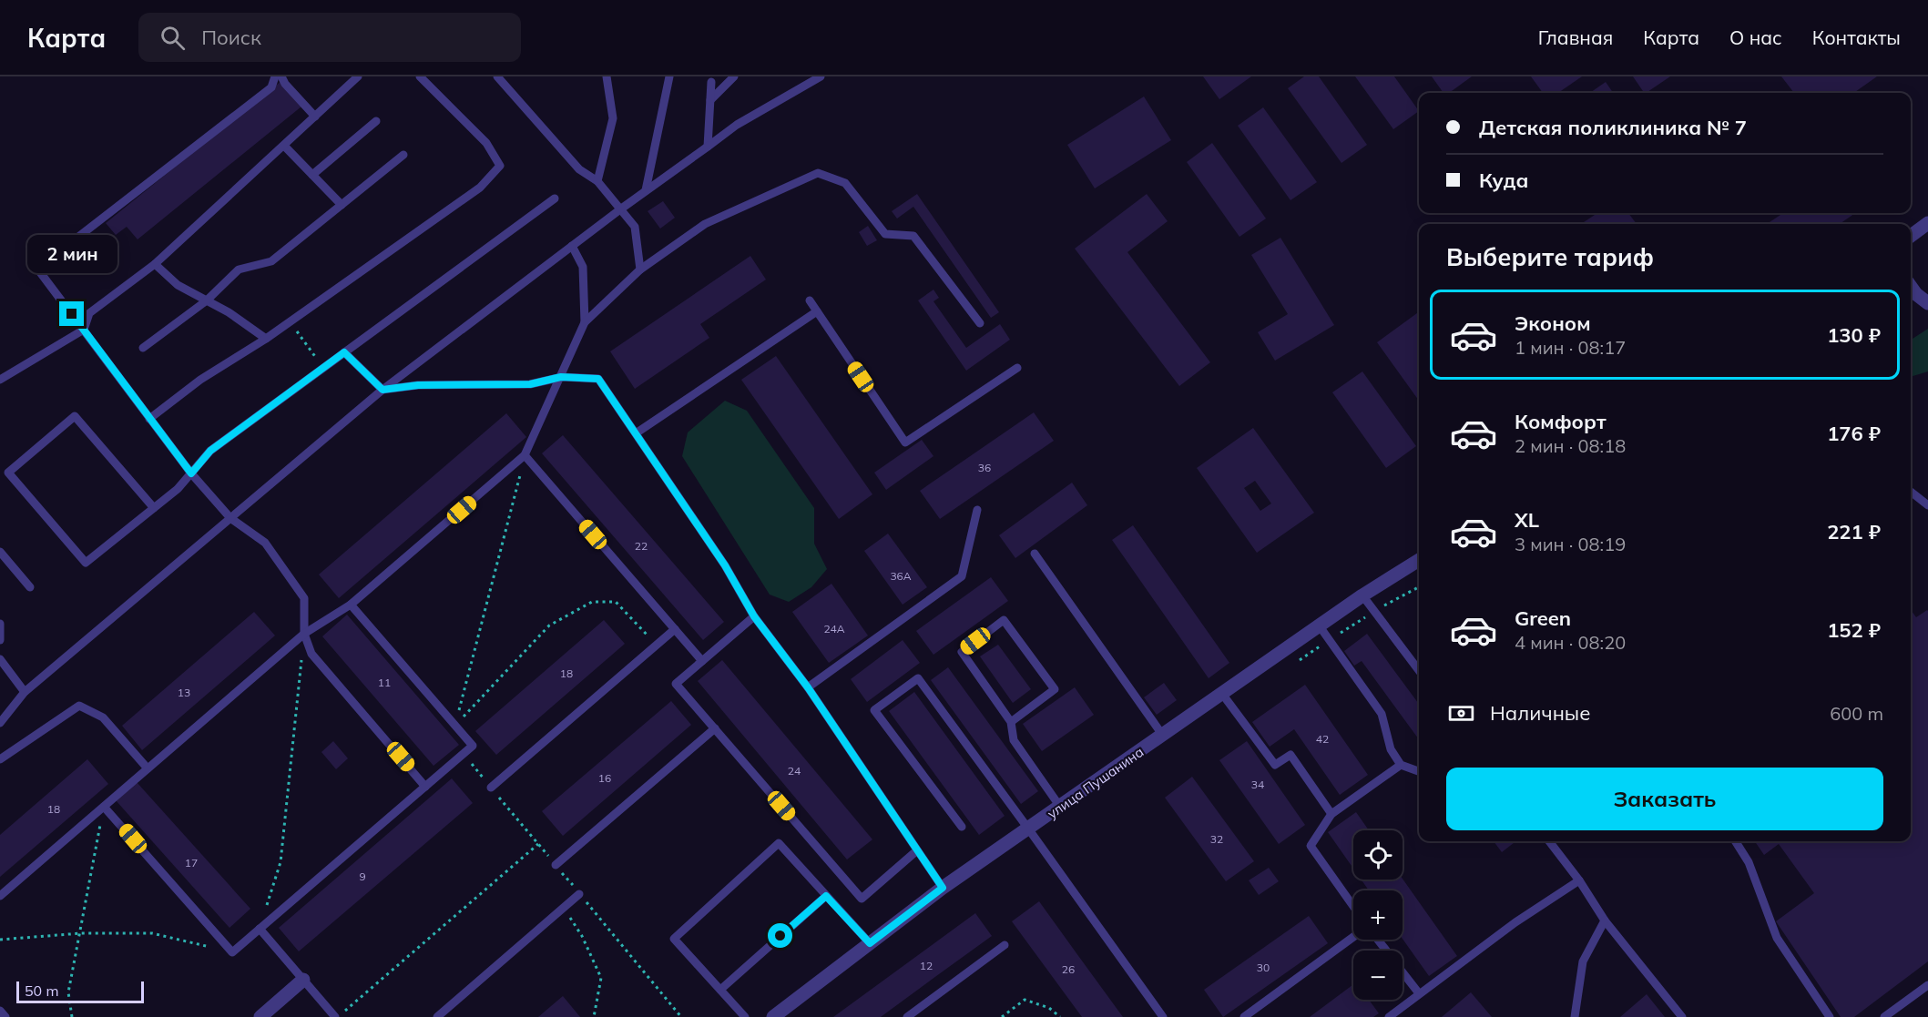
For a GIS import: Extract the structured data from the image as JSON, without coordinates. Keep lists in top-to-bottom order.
{
  "streets": {
    "street": ["улица Пушанина"]
  },
  "house_numbers": [
    "36",
    "22",
    "36А",
    "24А",
    "18",
    "11",
    "13",
    "42",
    "24",
    "16",
    "34",
    "18",
    "32",
    "17",
    "9",
    "12",
    "30",
    "26"
  ],
  "scale_bar": "50 m",
  "page": {
    "header": "Карта",
    "search": "Поиск",
    "nav": [
      "Главная",
      "Карта",
      "О нас",
      "Контакты"
    ],
    "banner": ["Детская поликлиника № 7", "Куда"],
    "heading": "Выберите тариф",
    "bubble": "2 мин",
    "list": [
      {
        "name": "Эконом",
        "note": "1 мин · 08:17",
        "value": "130 ₽"
      },
      {
        "name": "Комфорт",
        "note": "2 мин · 08:18",
        "value": "176 ₽"
      },
      {
        "name": "XL",
        "note": "3 мин · 08:19",
        "value": "221 ₽"
      },
      {
        "name": "Green",
        "note": "4 мин · 08:20",
        "value": "152 ₽"
      }
    ],
    "pay": ["Наличные", "600 m"],
    "buttons": "Заказать",
    "map_buttons": ["+", "−"],
    "scale": "50 m"
  }
}
